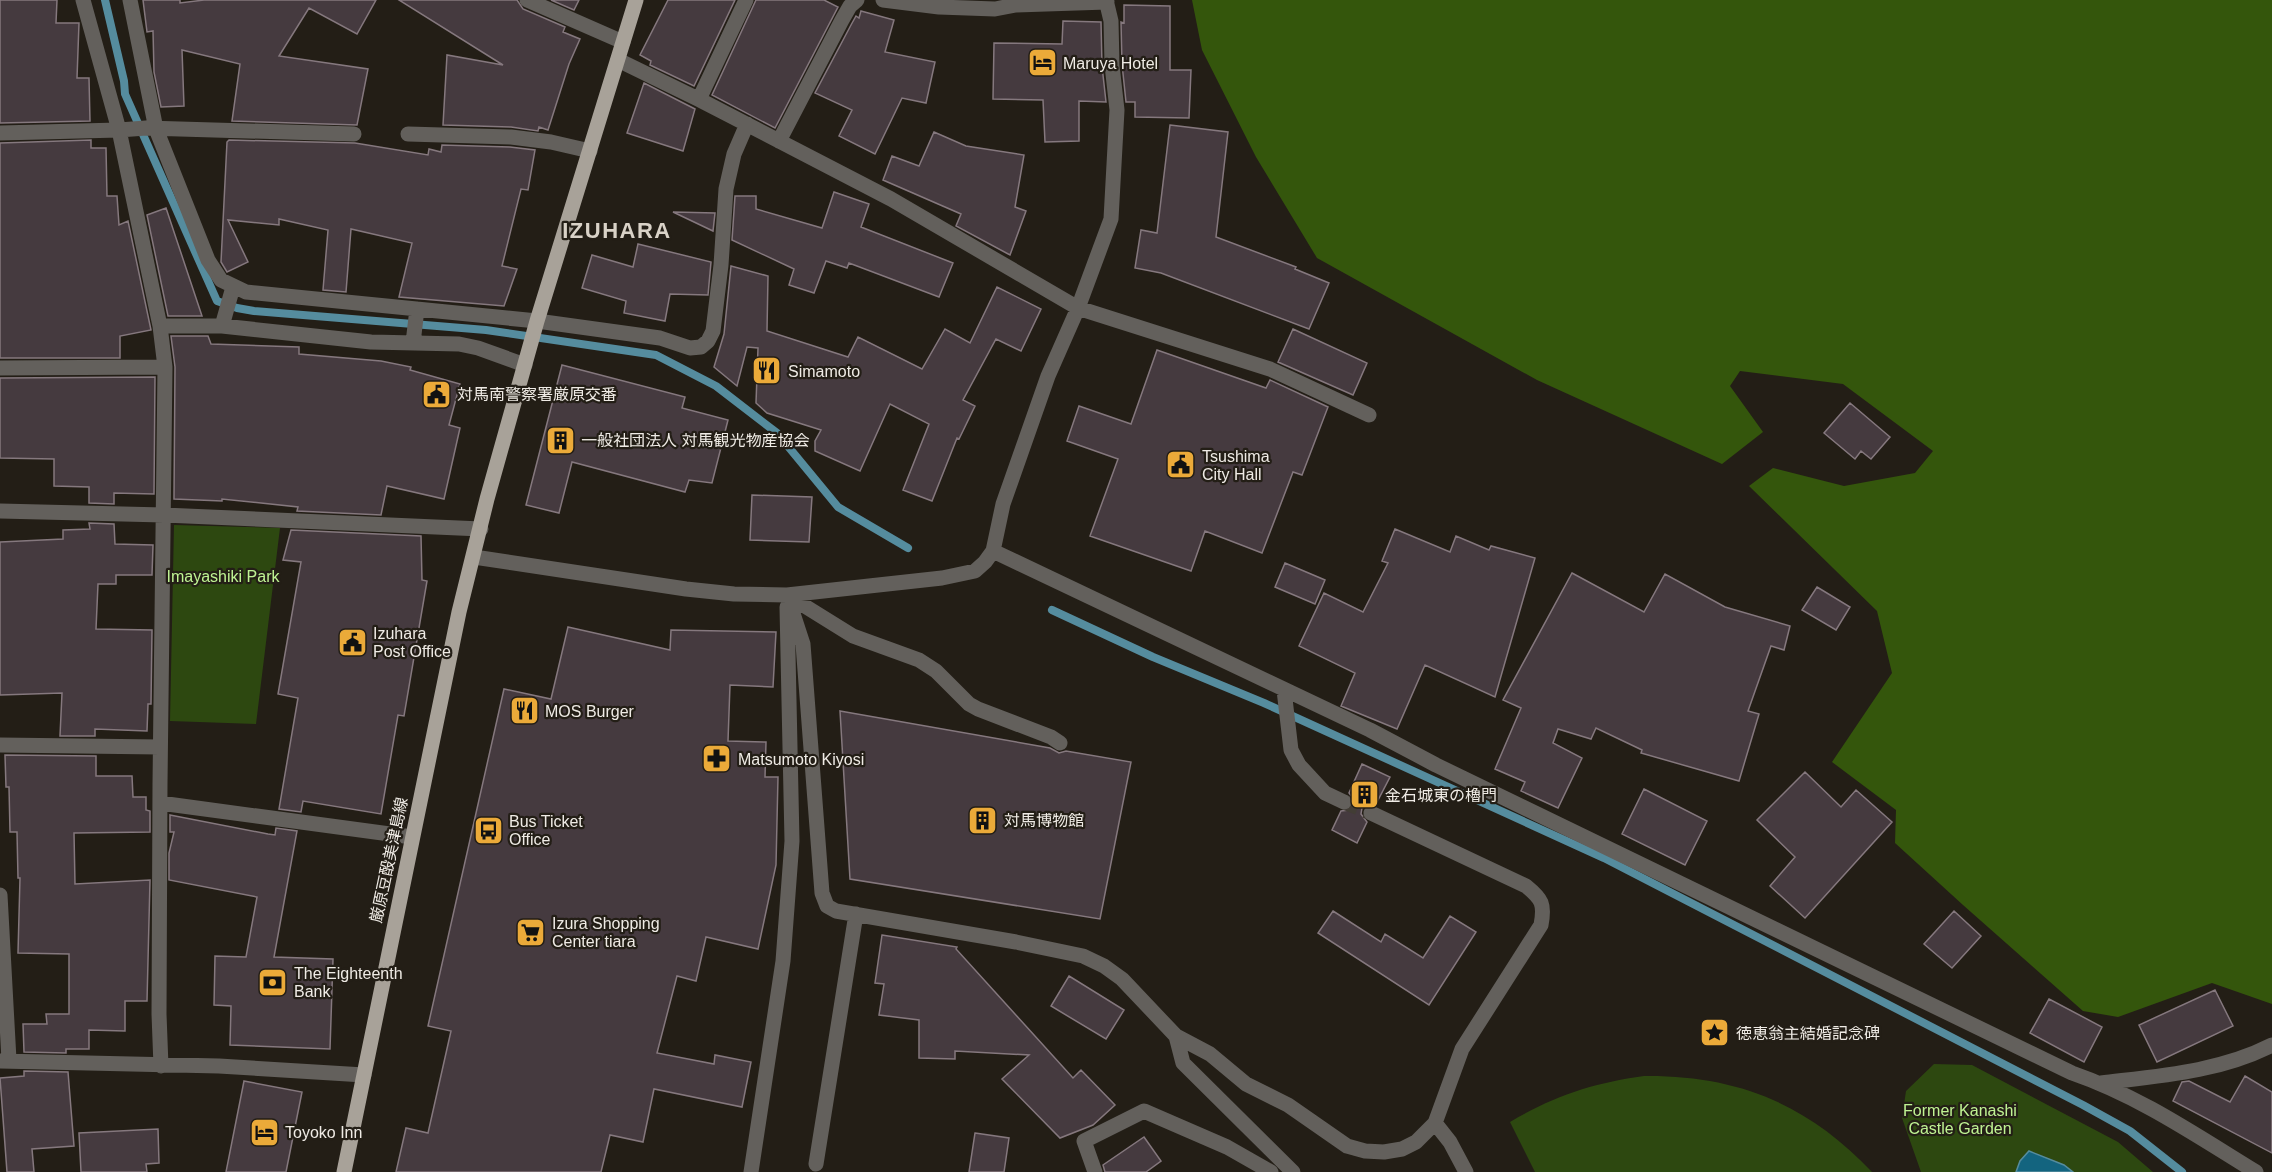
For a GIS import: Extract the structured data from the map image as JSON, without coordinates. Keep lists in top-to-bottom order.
{
  "streets": {
    "main road": ["厳原豆酘美津島線"]
  },
  "districts": ["IZUHARA"],
  "parks": ["Imayashiki Park", "Former Kanashi Castle Garden"],
  "places": {
    "hotel": ["Maruya Hotel", "Toyoko Inn"],
    "restaurant": ["Simamoto", "MOS Burger"],
    "public building": ["対馬南警察署厳原交番", "Tsushima City Hall", "Izuhara Post Office"],
    "building": ["一般社団法人 対馬観光物産協会", "金石城東の櫓門", "対馬博物館"],
    "pharmacy": ["Matsumoto Kiyosi"],
    "bus stop": ["Bus Ticket Office"],
    "supermarket": ["Izura Shopping Center tiara"],
    "bank": ["The Eighteenth Bank"],
    "place": ["徳恵翁主結婚記念碑"]
  }
}
